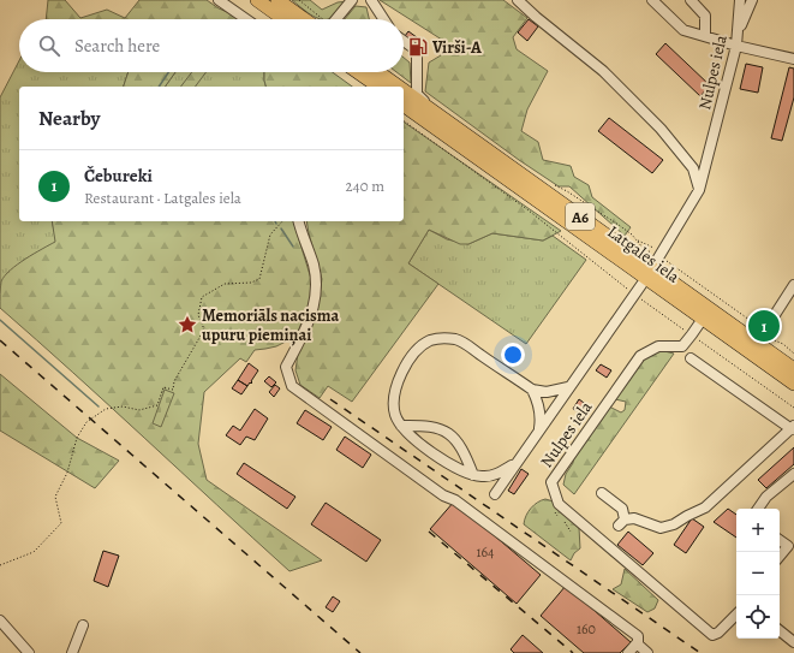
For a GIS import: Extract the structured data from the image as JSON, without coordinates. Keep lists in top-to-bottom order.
{
  "streets": {
    "highway": ["A6", "Latgales iela"],
    "street": ["Nulpes iela"]
  },
  "crossings": [
    ["Nulpes iela", "Latgales iela"]
  ],
  "places": {
    "fuel station": ["Virši-A"],
    "place": ["Memoriāls nacisma upuru piemiņai"]
  },
  "house_numbers": ["164", "160"],
  "page": {
    "search": "Search here",
    "heading": "Nearby",
    "list": [
      {
        "mark": "1",
        "name": "Čebureki",
        "note": "Restaurant · Latgales iela",
        "value": "240 m"
      }
    ],
    "pins": "1",
    "map_buttons": ["+", "−"]
  }
}
